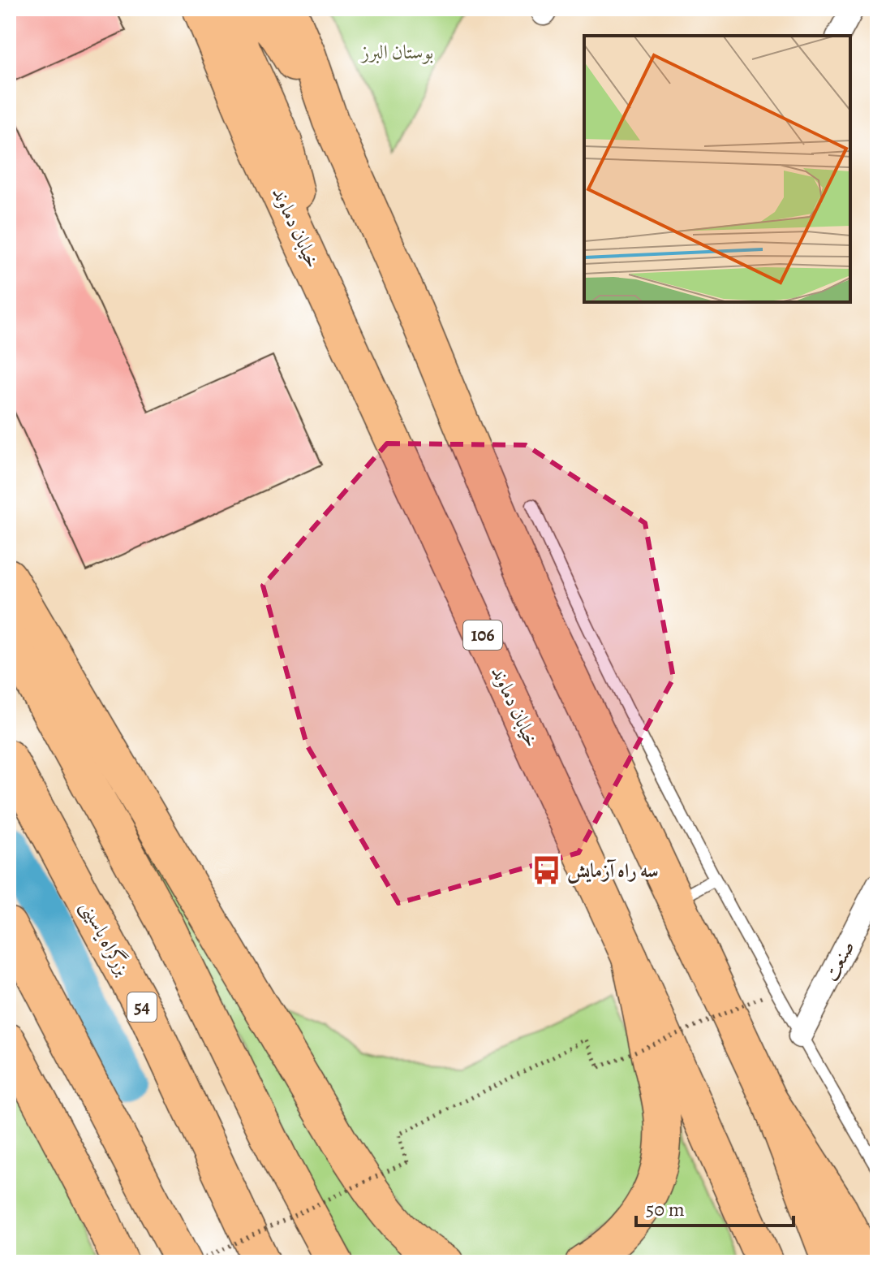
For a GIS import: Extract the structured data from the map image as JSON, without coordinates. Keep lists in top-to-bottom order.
{
  "streets": {
    "main road": [
      "خیابان دماوند",
      "106",
      "بزرگراه یاسینی",
      "54"
    ],
    "street": ["صنعت"]
  },
  "parks": ["بوستان البرز"],
  "places": {
    "bus stop": ["سه راه آزمایش"]
  },
  "scale_bar": "50 m"
}
